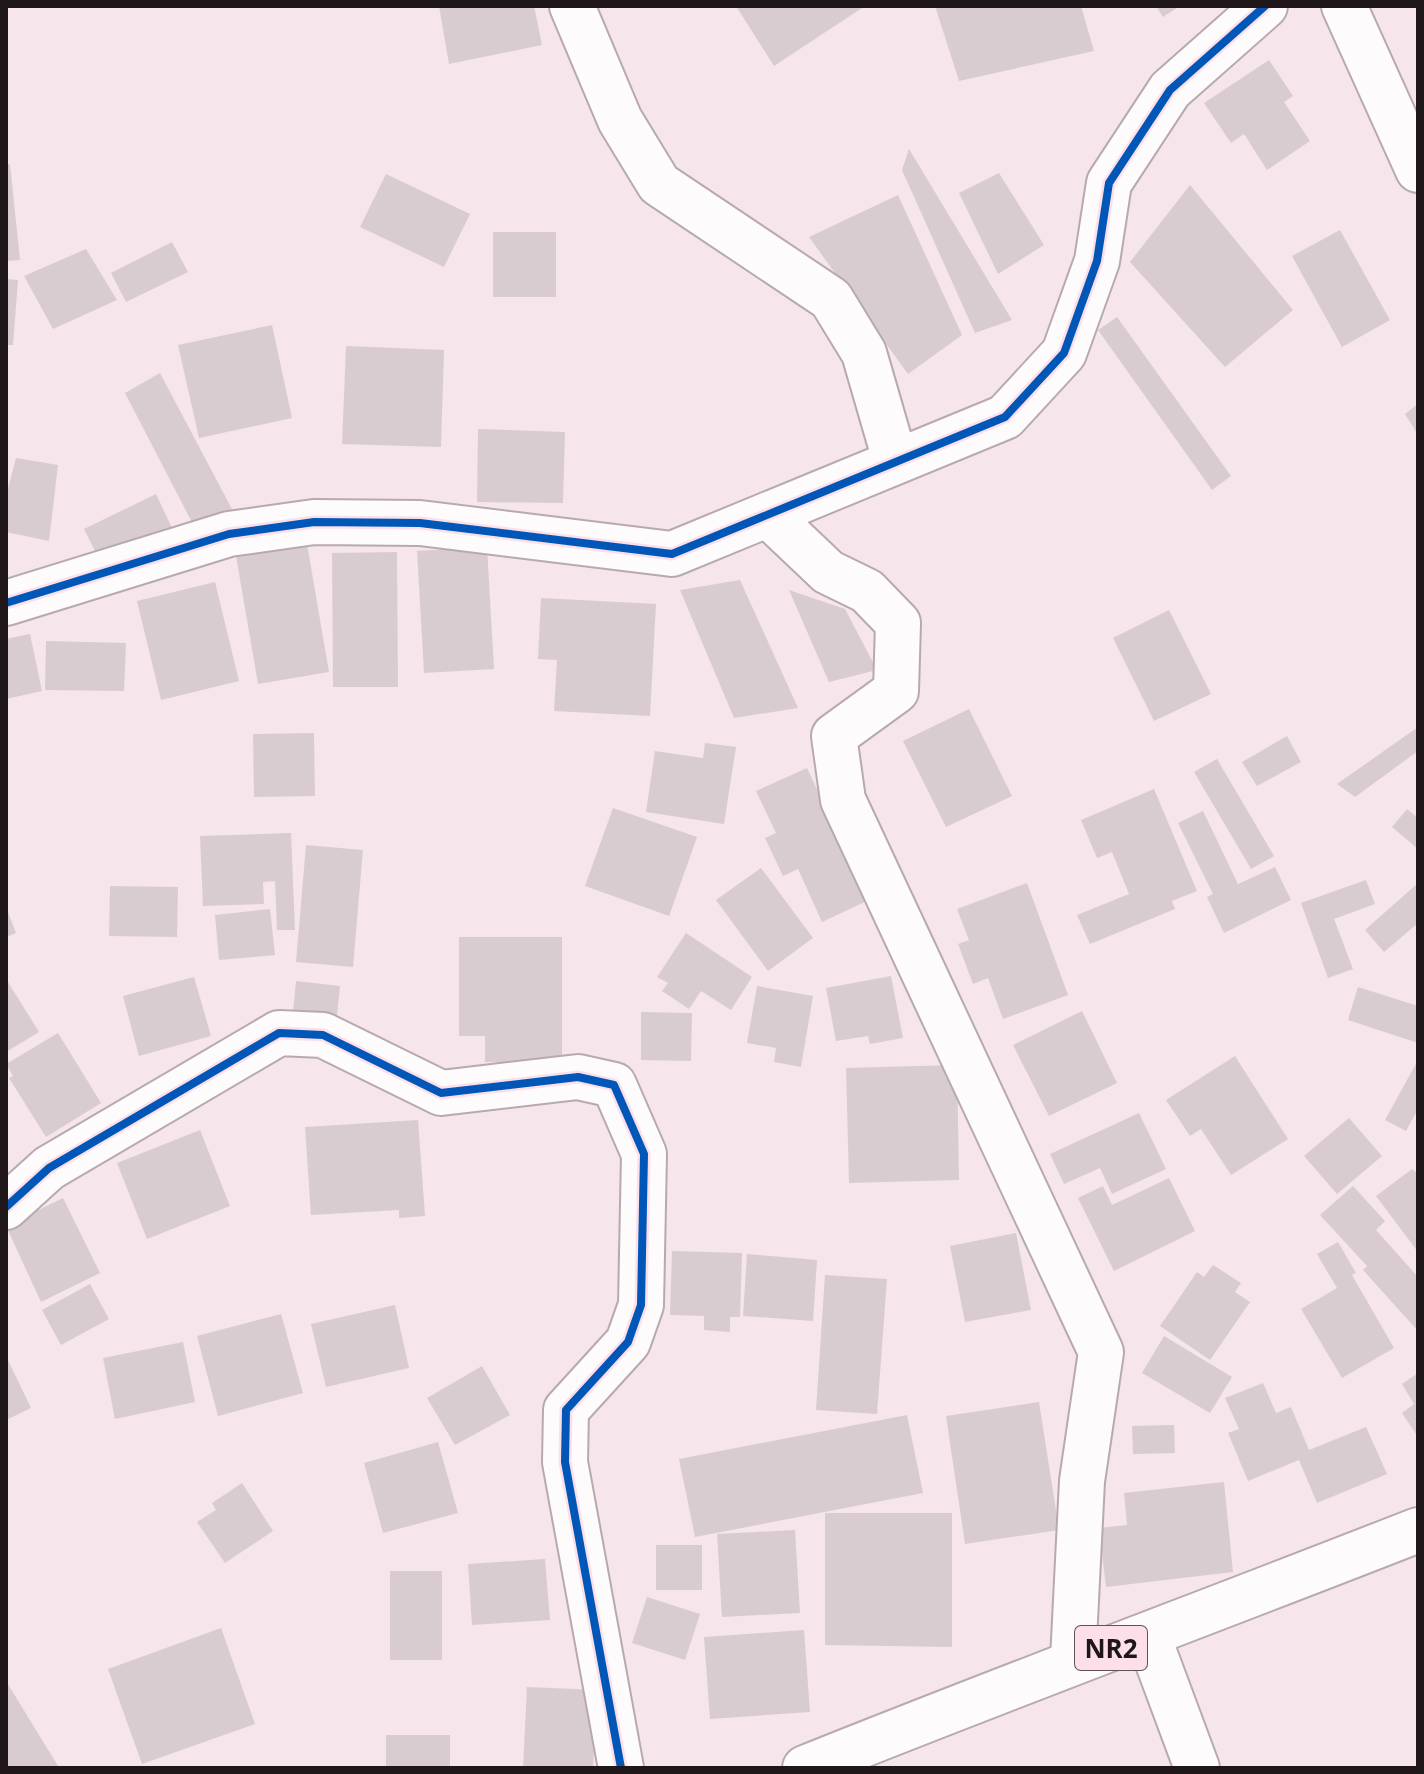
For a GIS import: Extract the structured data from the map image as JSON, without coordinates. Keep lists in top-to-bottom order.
{
  "streets": {
    "main road": ["NR2"]
  }
}
